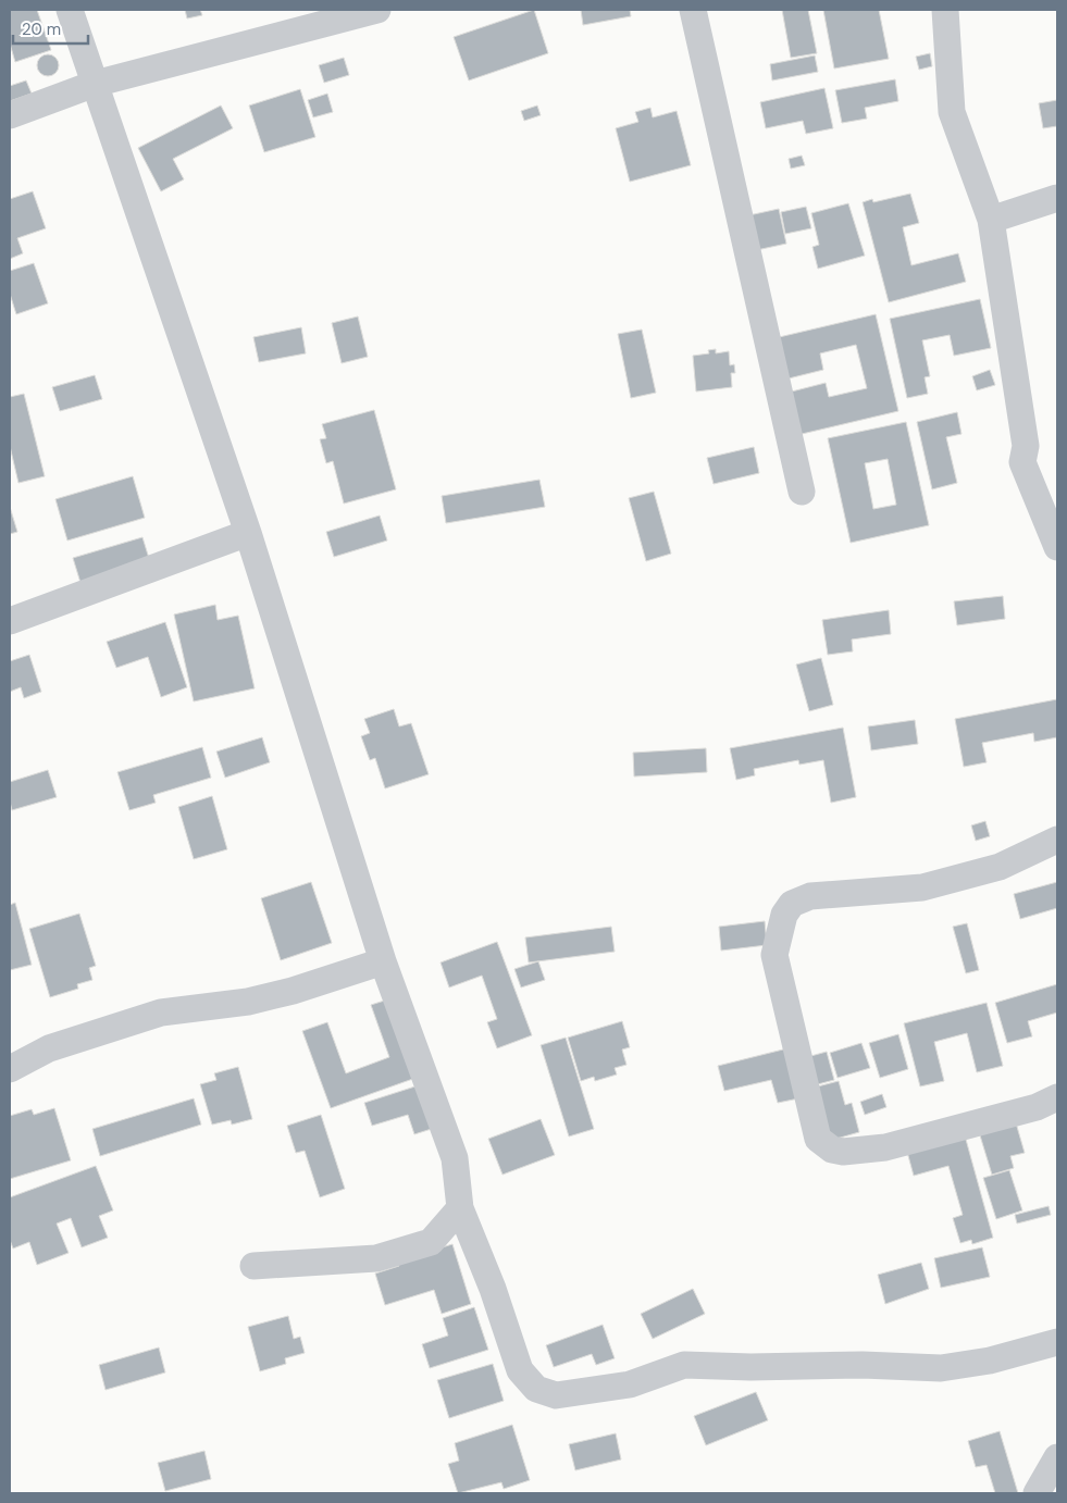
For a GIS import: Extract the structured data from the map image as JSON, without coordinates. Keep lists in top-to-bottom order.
{
  "scale_bar": "20 m"
}
